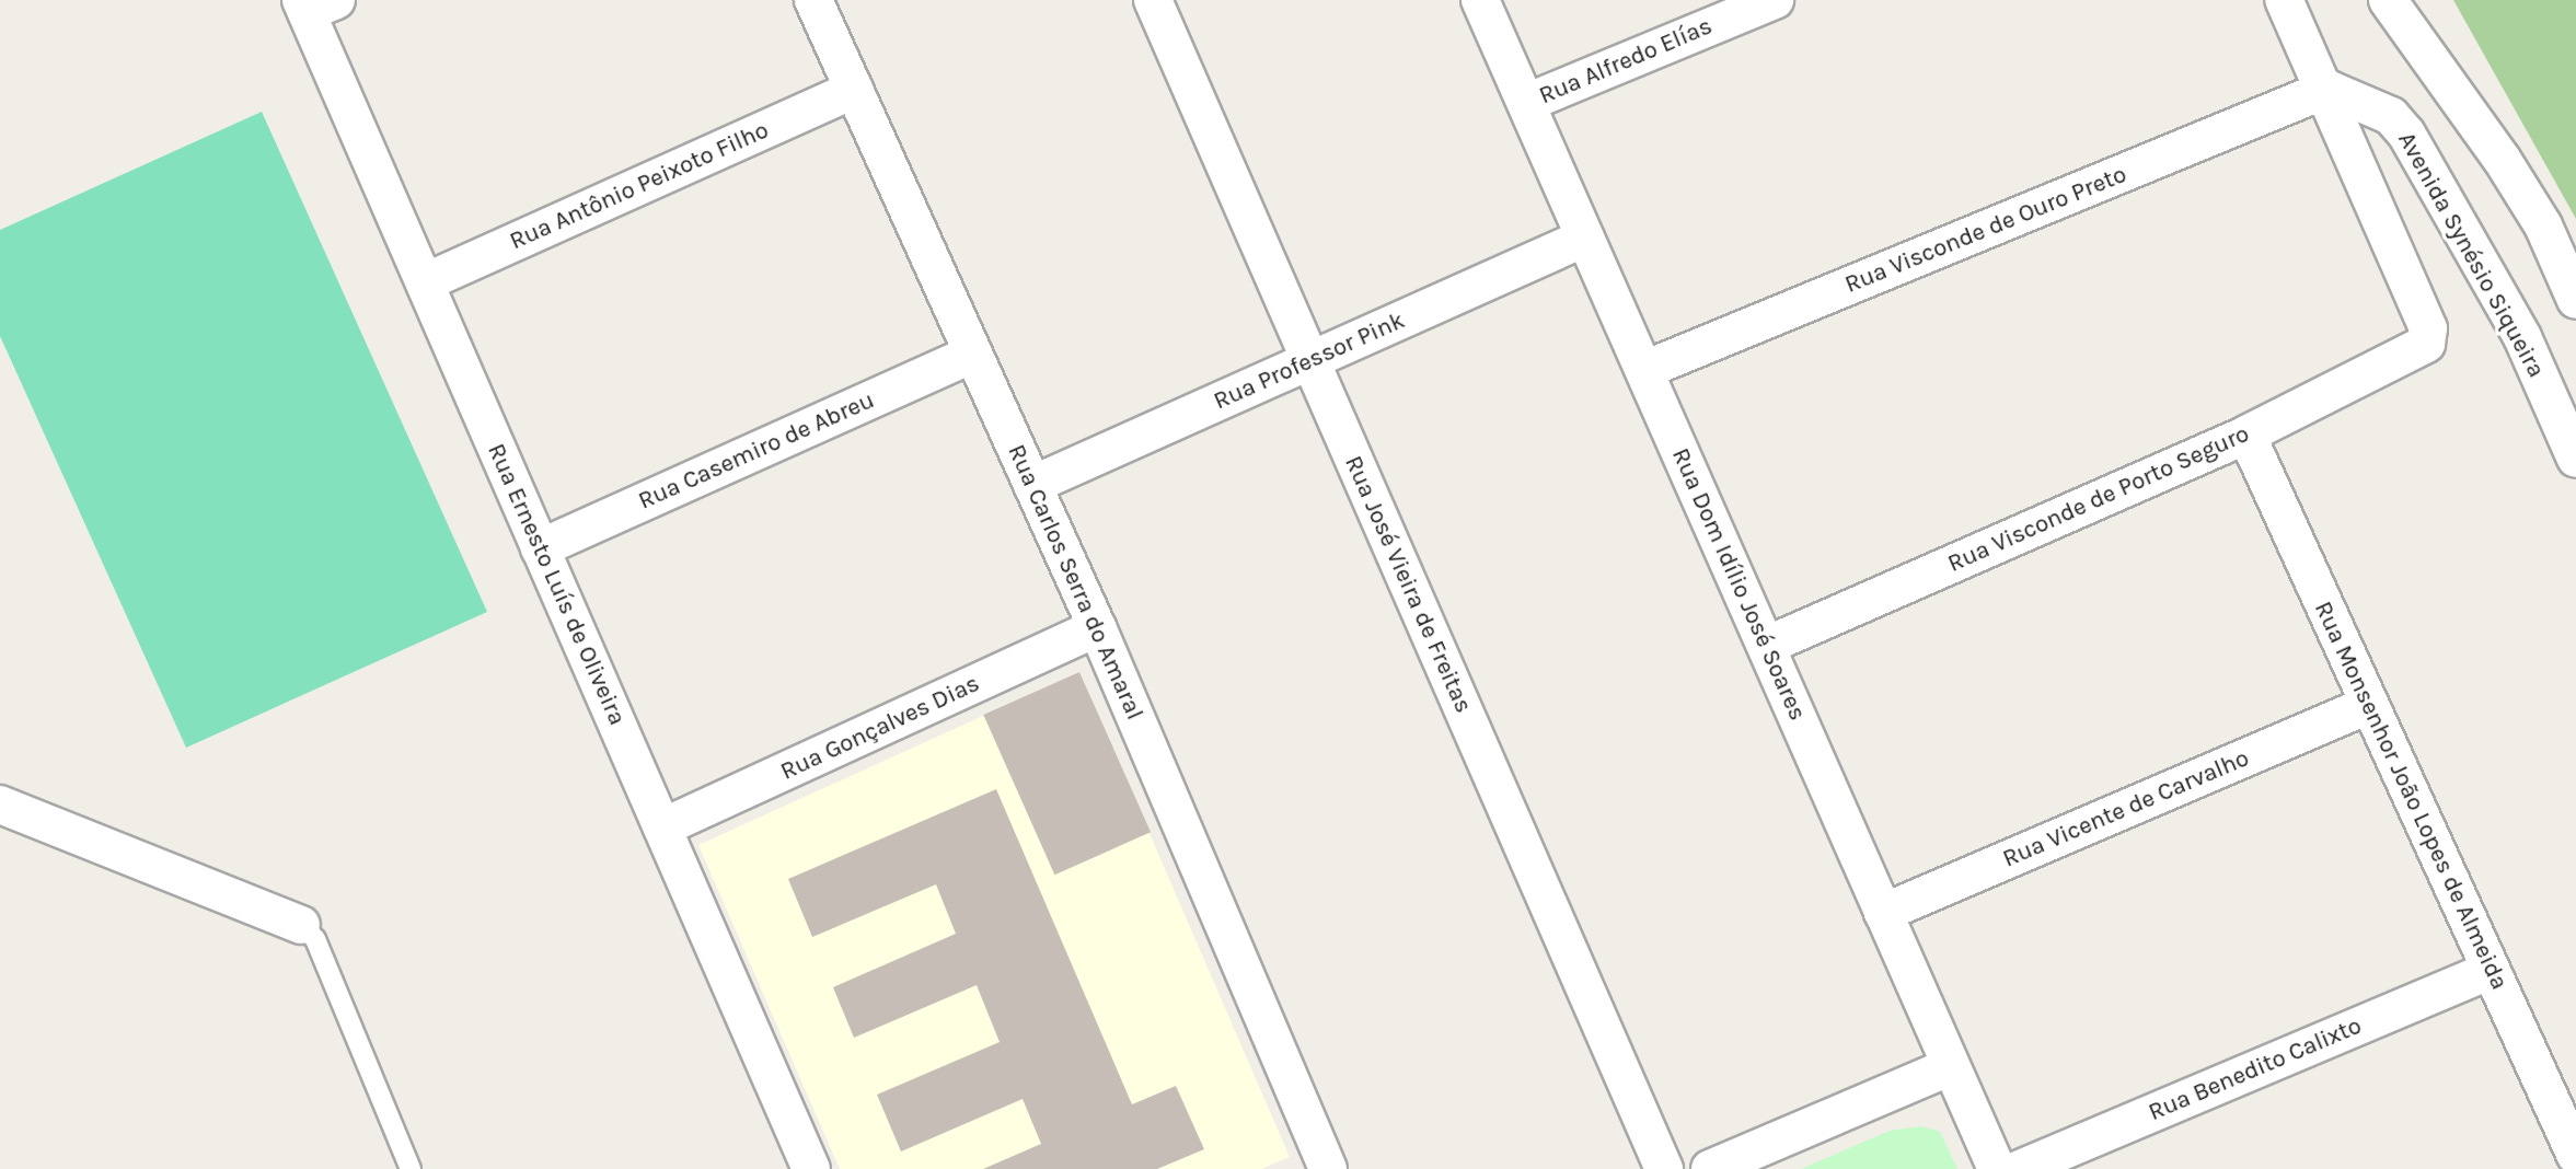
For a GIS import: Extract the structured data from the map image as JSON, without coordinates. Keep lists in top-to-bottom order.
{
  "streets": {
    "street": [
      "Rua Alfredo Elías",
      "Rua Antônio Peixoto Filho",
      "Rua Visconde de Ouro Preto",
      "Avenida Synésio Siqueira",
      "Rua Professor Pink",
      "Rua Casemiro de Abreu",
      "Rua Visconde de Porto Seguro",
      "Rua Carlos Serra do Amaral",
      "Rua Ernesto Luís de Oliveira",
      "Rua José Vieira de Freitas",
      "Rua Dom Idílio José Soares",
      "Rua Gonçalves Dias",
      "Rua Monsenhor João Lopes de Almeida",
      "Rua Vicente de Carvalho",
      "Rua Benedito Calixto"
    ]
  },
  "crossings": [
    ["Rua Alfredo Elías", "Rua Dom Idílio José Soares"],
    ["Rua Antônio Peixoto Filho", "Rua Carlos Serra do Amaral"],
    ["Rua Antônio Peixoto Filho", "Rua Ernesto Luís de Oliveira"],
    ["Rua Visconde de Ouro Preto", "Avenida Synésio Siqueira"],
    ["Rua Visconde de Ouro Preto", "Rua Visconde de Porto Seguro"],
    ["Rua Visconde de Ouro Preto", "Rua Dom Idílio José Soares"],
    ["Avenida Synésio Siqueira", "Rua Visconde de Porto Seguro"],
    ["Rua Professor Pink", "Rua Carlos Serra do Amaral"],
    ["Rua Professor Pink", "Rua José Vieira de Freitas"],
    ["Rua Professor Pink", "Rua Dom Idílio José Soares"],
    ["Rua Casemiro de Abreu", "Rua Carlos Serra do Amaral"],
    ["Rua Casemiro de Abreu", "Rua Ernesto Luís de Oliveira"],
    ["Rua Visconde de Porto Seguro", "Rua Dom Idílio José Soares"],
    ["Rua Visconde de Porto Seguro", "Rua Monsenhor João Lopes de Almeida"],
    ["Rua Carlos Serra do Amaral", "Rua Gonçalves Dias"],
    ["Rua Ernesto Luís de Oliveira", "Rua Gonçalves Dias"],
    ["Rua Dom Idílio José Soares", "Rua Vicente de Carvalho"],
    ["Rua Monsenhor João Lopes de Almeida", "Rua Vicente de Carvalho"],
    ["Rua Monsenhor João Lopes de Almeida", "Rua Benedito Calixto"]
  ]
}
